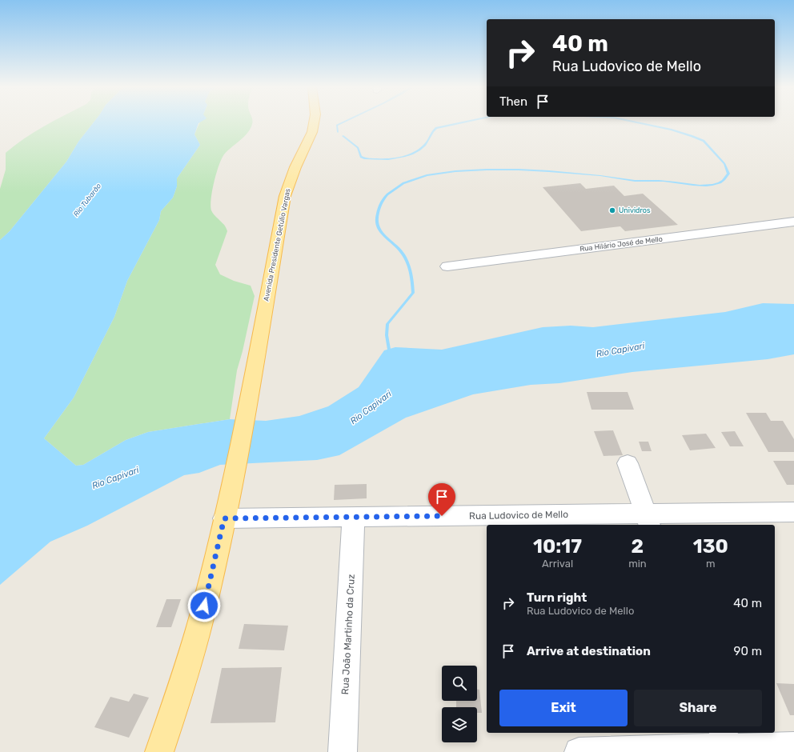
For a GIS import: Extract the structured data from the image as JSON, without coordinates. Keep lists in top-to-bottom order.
{
  "streets": {
    "main road": ["Avenida Presidente Getúlio Vargas"],
    "street": ["Rua Hilário José de Mello", "Rua Ludovico de Mello", "Rua João Martinho da Cruz"]
  },
  "crossings": [
    ["Avenida Presidente Getúlio Vargas", "Rua Ludovico de Mello"],
    ["Rua Ludovico de Mello", "Rua João Martinho da Cruz"]
  ],
  "water": ["Rio Tubarão", "Rio Capivari"],
  "places": ["Unividros"],
  "page": {
    "turn": ["40 m", "Rua Ludovico de Mello"],
    "then": "Then",
    "eta": [
      "10:17",
      "Arrival",
      "2",
      "min",
      "130",
      "m"
    ],
    "list": [
      {
        "name": "Turn right",
        "note": "Rua Ludovico de Mello",
        "value": "40 m"
      },
      {
        "name": "Arrive at destination",
        "value": "90 m"
      }
    ],
    "buttons": ["Exit", "Share"]
  }
}
